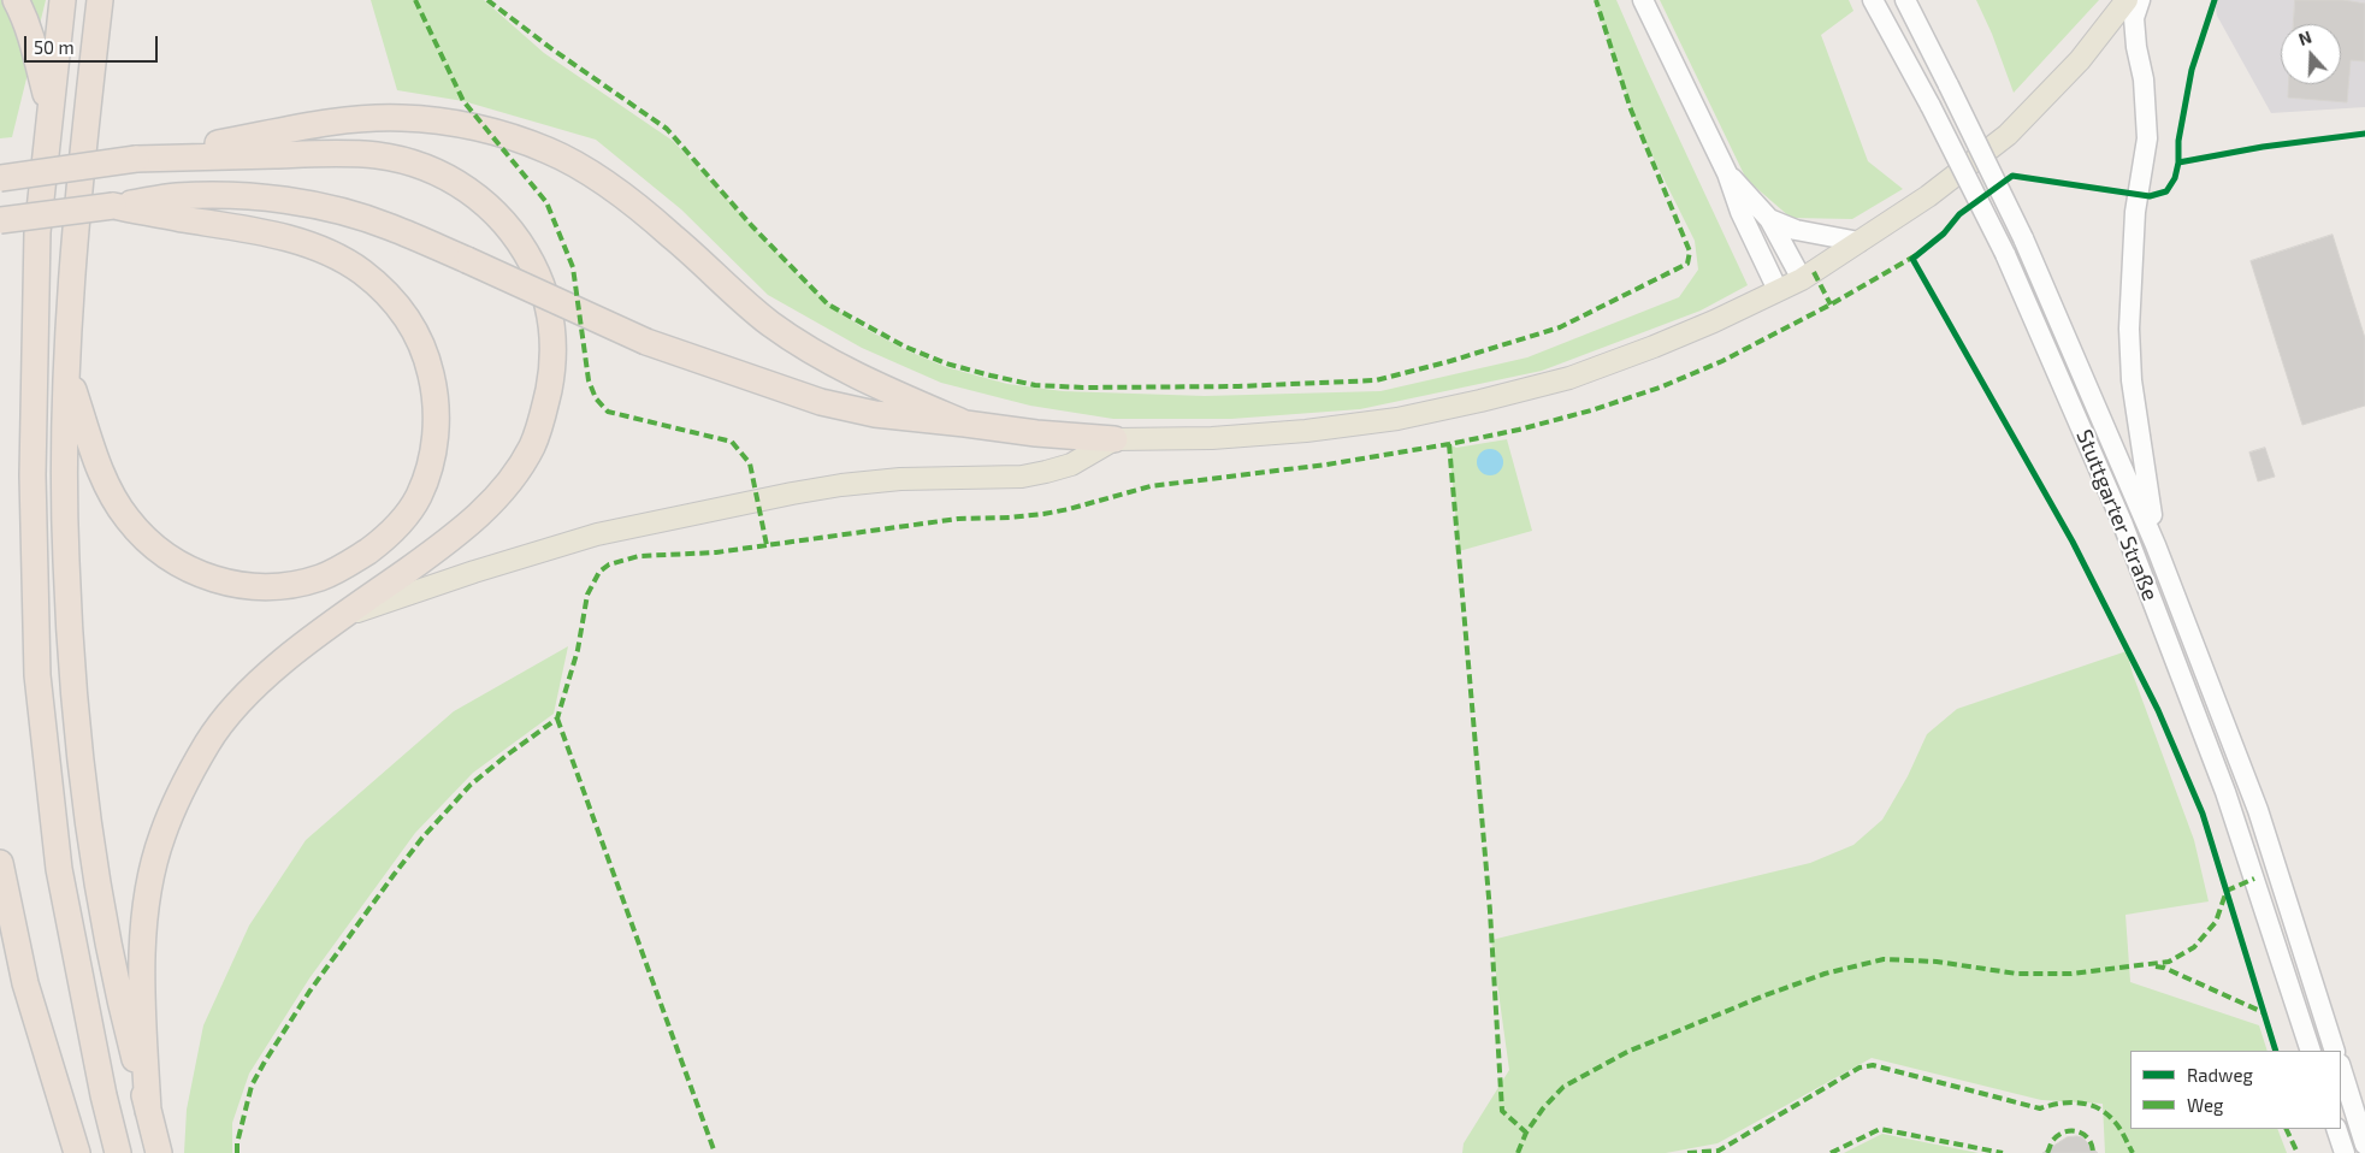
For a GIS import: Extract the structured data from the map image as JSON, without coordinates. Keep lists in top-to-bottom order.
{
  "streets": {
    "main road": ["Stuttgarter Straße"]
  },
  "legend": ["Radweg", "Weg"],
  "scale_bar": "50 m",
  "north": "top"
}
